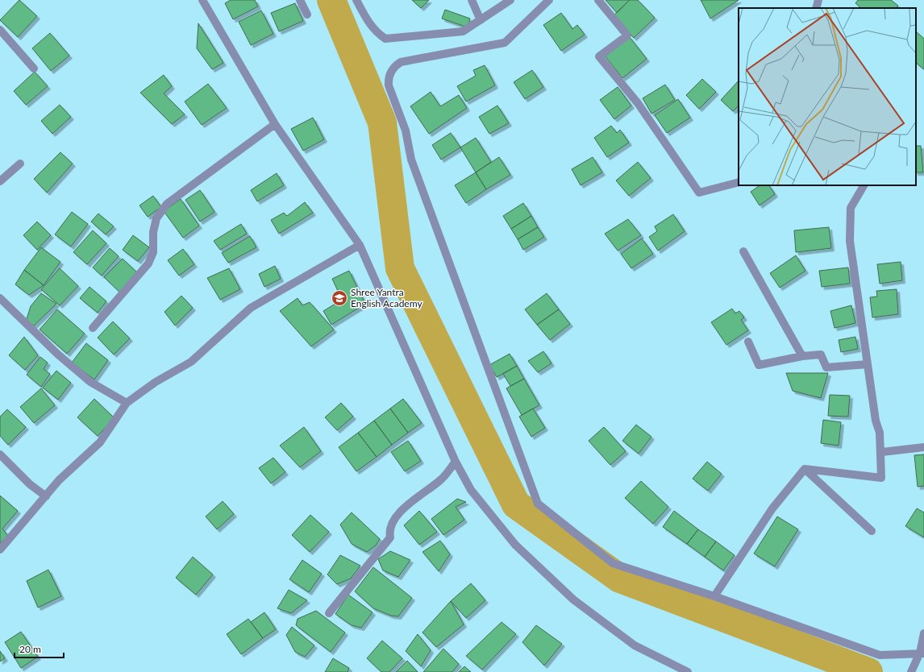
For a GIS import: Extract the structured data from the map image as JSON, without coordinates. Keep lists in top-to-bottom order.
{
  "places": {
    "school or university": ["Shree Yantra English Academy"]
  },
  "scale_bar": "20 m"
}
